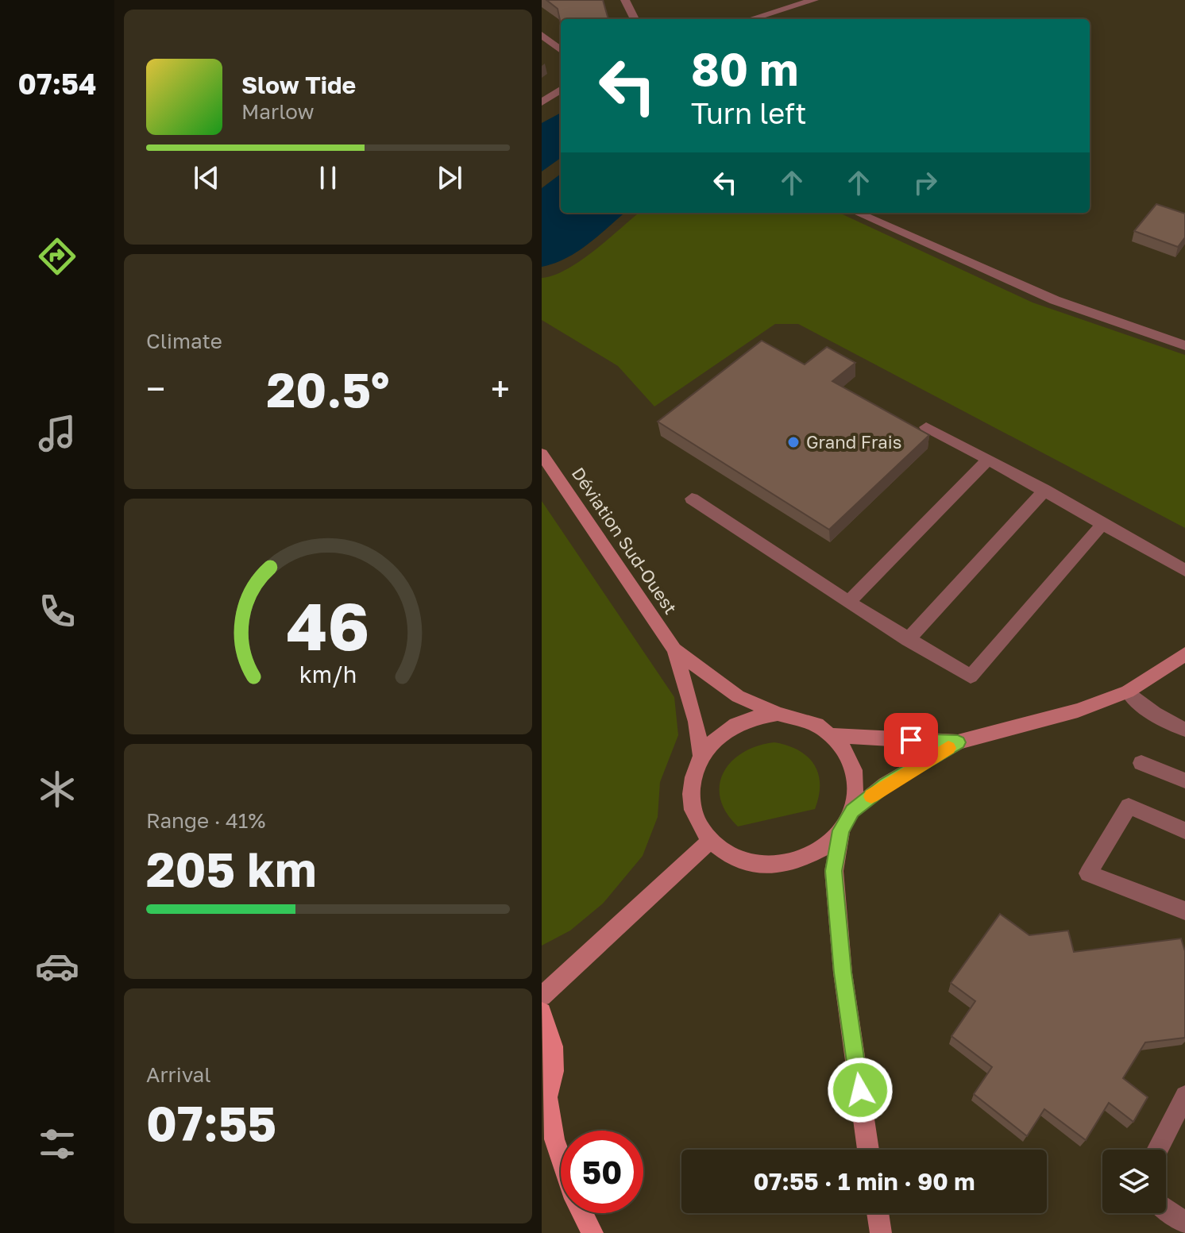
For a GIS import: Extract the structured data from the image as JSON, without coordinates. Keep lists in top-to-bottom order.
{
  "streets": {
    "main road": ["Déviation Sud-Ouest"]
  },
  "places": ["Grand Frais"],
  "page": {
    "tabs": "07:54",
    "turn": ["80 m", "Turn left"],
    "song": ["Slow Tide", "Marlow"],
    "tile": [
      "Climate",
      ["Range · 41%", "205 km"],
      ["Arrival", "07:55"]
    ],
    "heat": ["−", "20.5°", "+"],
    "limit": "50",
    "trip": "07:55 · 1 min · 90 m",
    "gauge": ["46", "km/h"]
  }
}
